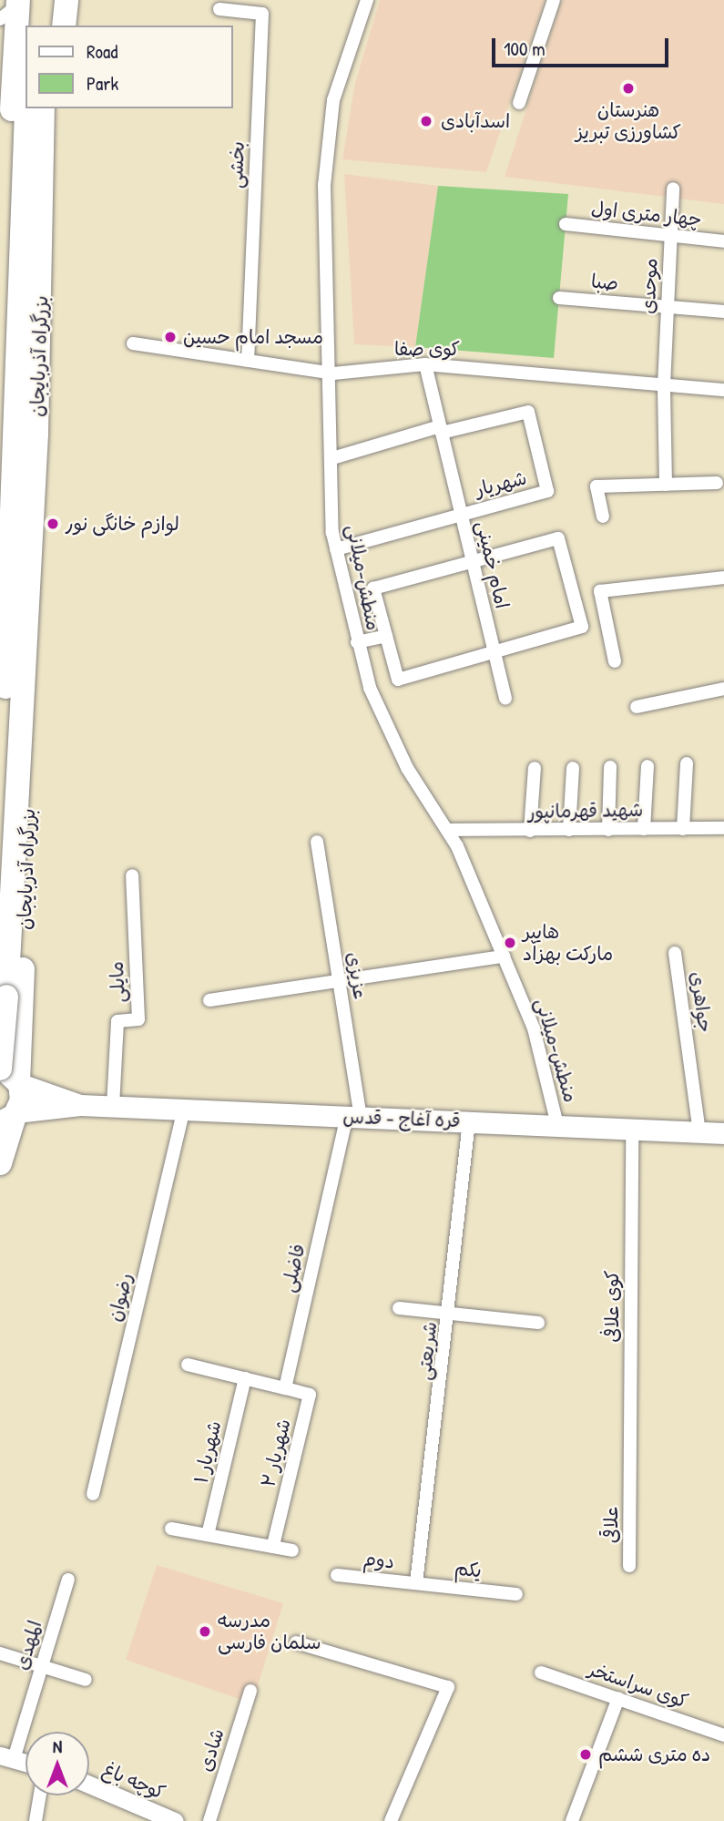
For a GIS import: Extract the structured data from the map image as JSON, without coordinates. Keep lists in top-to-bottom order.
{
  "streets": {
    "highway": ["بزرگراه آذربایجان"],
    "main road": ["قره آغاج - قدس", "کوچه باغ"],
    "street": [
      "بخشی",
      "چهار متری اول",
      "صبا",
      "موحدی",
      "کوی صفا",
      "شهریار",
      "امام خمینی",
      "منطش-میلانی",
      "شهید قهرمانپور",
      "عزیزی",
      "مایلی",
      "جواهری",
      "فاضلی",
      "رضوان",
      "کوی علافی",
      "شریعتی",
      "شهریار ۱",
      "شهریار ۲",
      "علاقی",
      "دوم",
      "یکم",
      "المهدی",
      "کوی سراستخر",
      "شادی"
    ]
  },
  "crossings": [
    ["بخشی", "کوی صفا"],
    ["چهار متری اول", "موحدی"],
    ["صبا", "موحدی"],
    ["موحدی", "کوی صفا"],
    ["کوی صفا", "امام خمینی"],
    ["کوی صفا", "منطش-میلانی"],
    ["شهریار", "امام خمینی"],
    ["شهریار", "منطش-میلانی"],
    ["منطش-میلانی", "شهید قهرمانپور"],
    ["منطش-میلانی", "قره آغاج - قدس"],
    ["عزیزی", "قره آغاج - قدس"],
    ["عزیزی", "فاضلی"],
    ["مایلی", "قره آغاج - قدس"],
    ["جواهری", "قره آغاج - قدس"],
    ["قره آغاج - قدس", "فاضلی"],
    ["قره آغاج - قدس", "رضوان"],
    ["قره آغاج - قدس", "کوی علافی"],
    ["قره آغاج - قدس", "شریعتی"],
    ["فاضلی", "شهریار ۲"],
    ["کوی علافی", "علاقی"],
    ["شریعتی", "دوم"],
    ["شریعتی", "یکم"],
    ["دوم", "یکم"]
  ],
  "places": [
    "هنرستان کشاورزی تبریز",
    "اسدآبادی",
    "مسجد امام حسین",
    "لوازم خانگی نور",
    "هایپر مارکت بهزاد",
    "مدرسه سلمان فارسی",
    "ده متری ششم"
  ],
  "legend": ["Road", "Park"],
  "scale_bar": "100 m",
  "north": "top"
}
